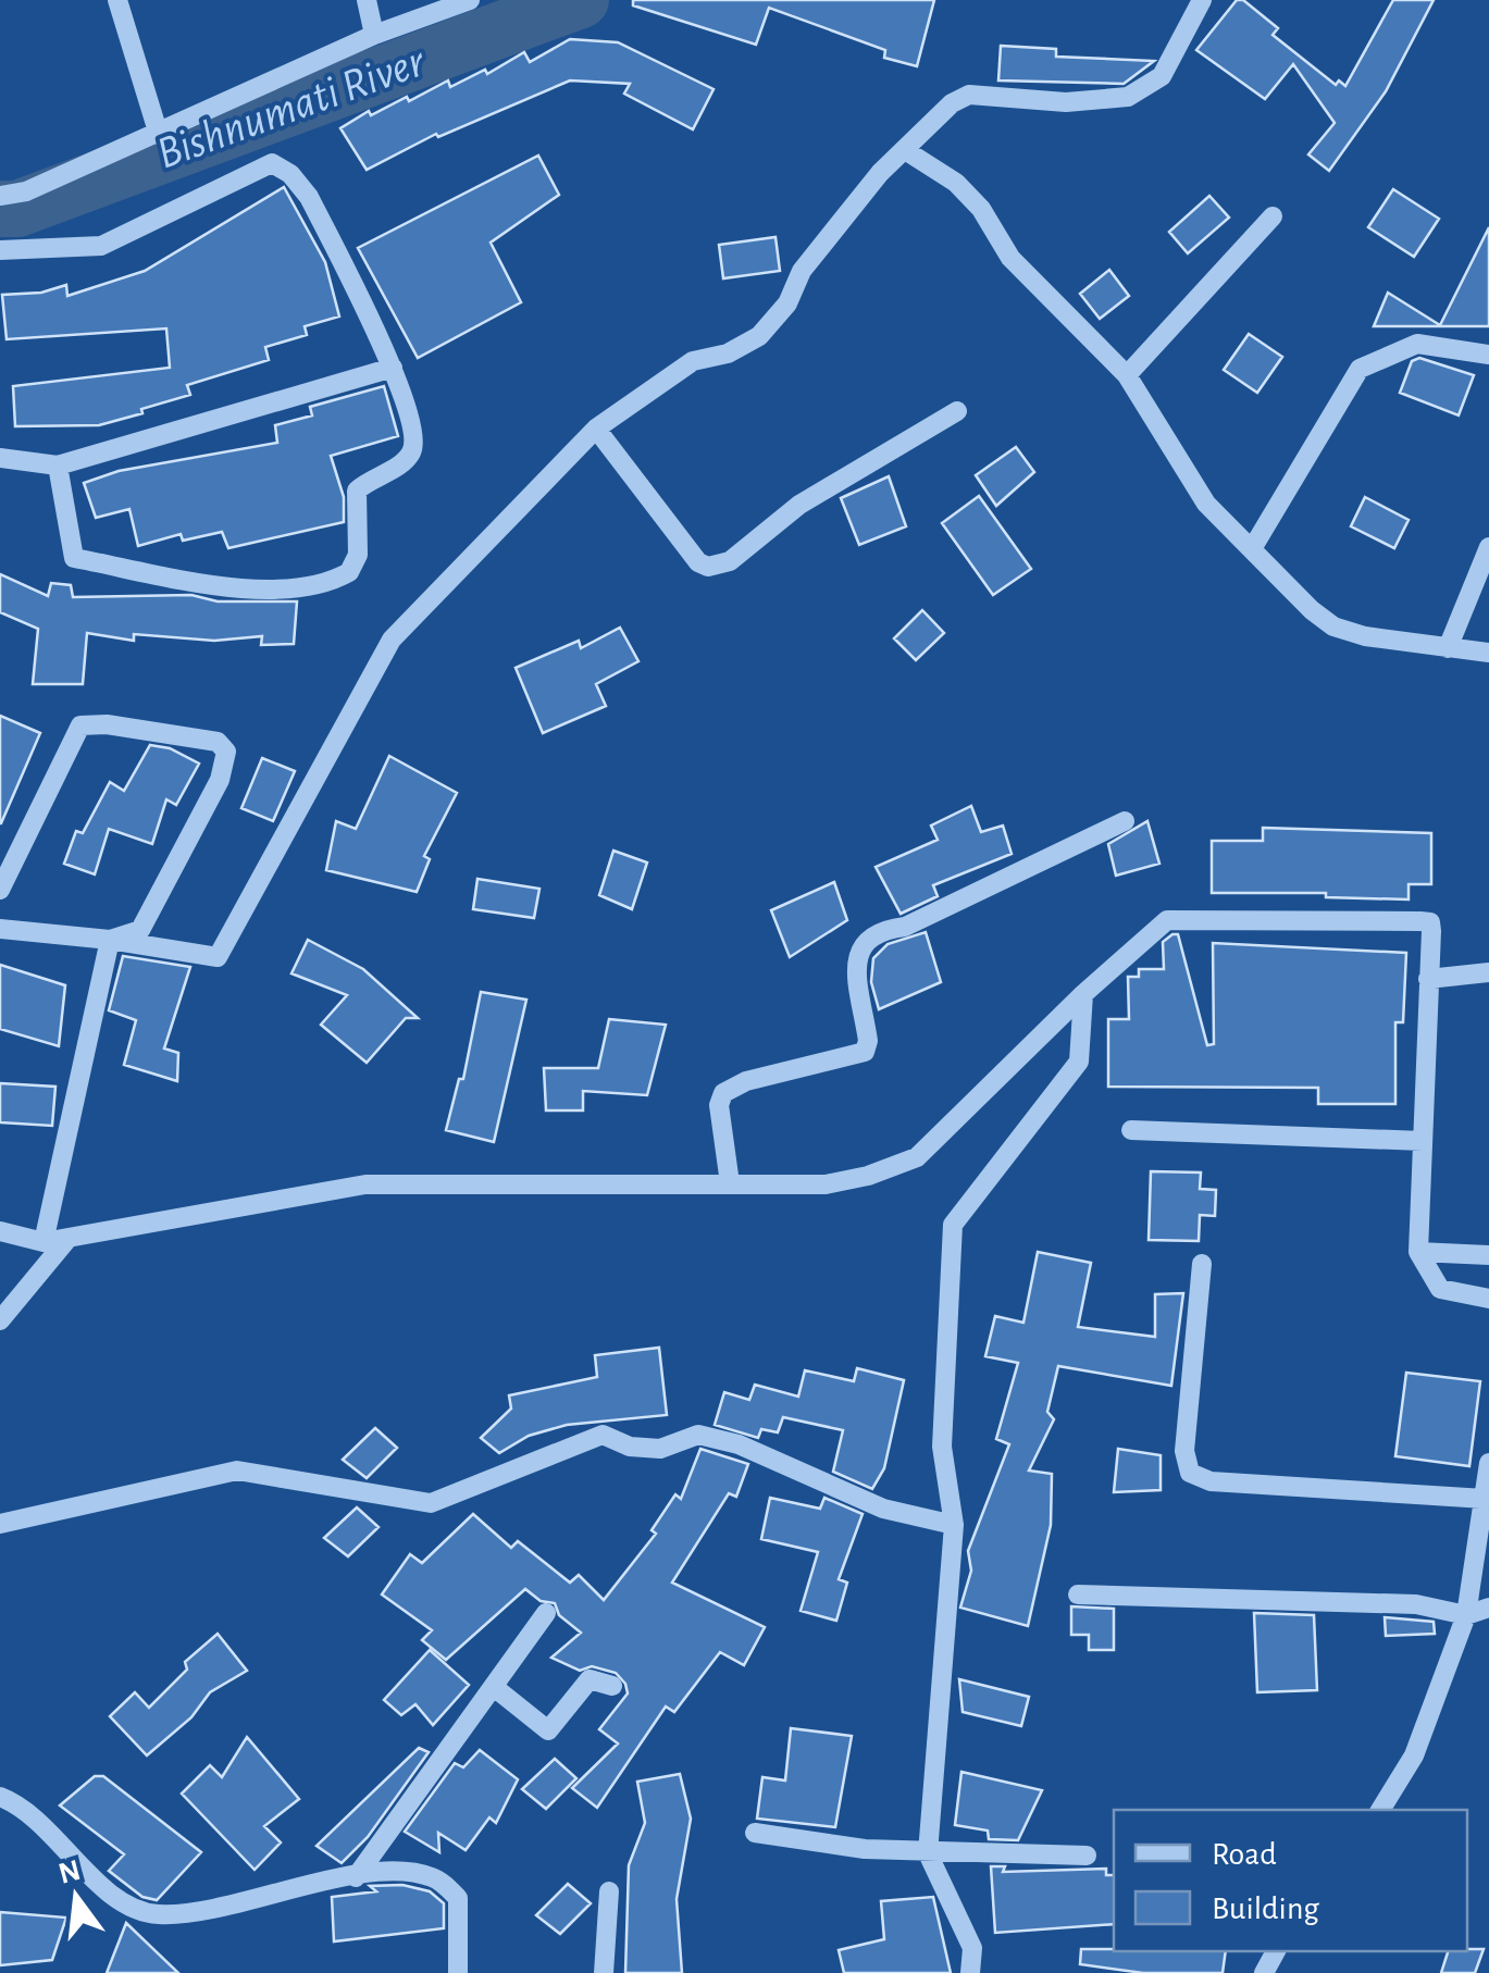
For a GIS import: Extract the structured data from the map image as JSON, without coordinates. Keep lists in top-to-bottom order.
{
  "water": ["Bishnumati River"],
  "legend": ["Road", "Building"],
  "north": "top"
}
